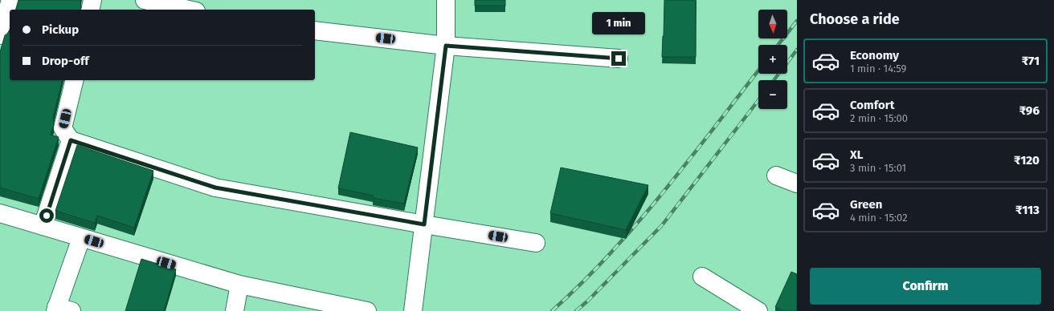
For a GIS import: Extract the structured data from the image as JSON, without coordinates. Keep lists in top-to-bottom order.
{
  "north": "bottom",
  "page": {
    "heading": "Choose a ride",
    "map_buttons": ["+", "−"],
    "banner": ["Pickup", "Drop-off"],
    "bubble": "1 min",
    "list": [
      {
        "name": "Economy",
        "note": "1 min · 14:59",
        "value": "₹71"
      },
      {
        "name": "Comfort",
        "note": "2 min · 15:00",
        "value": "₹96"
      },
      {
        "name": "XL",
        "note": "3 min · 15:01",
        "value": "₹120"
      },
      {
        "name": "Green",
        "note": "4 min · 15:02",
        "value": "₹113"
      }
    ],
    "buttons": "Confirm"
  }
}
